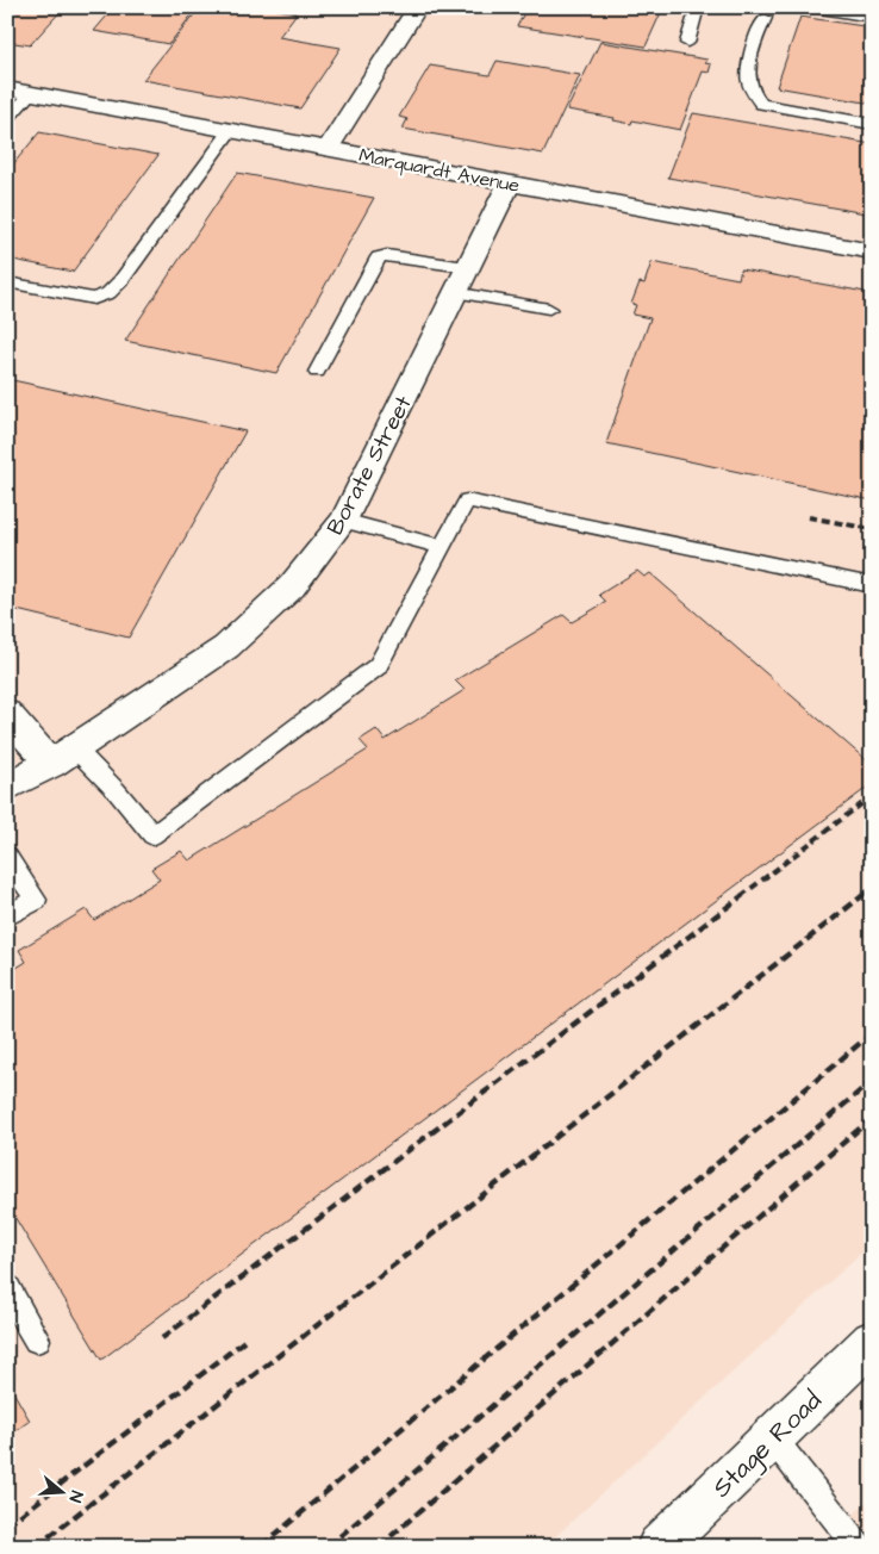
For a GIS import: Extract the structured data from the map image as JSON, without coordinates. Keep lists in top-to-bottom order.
{
  "streets": {
    "street": ["Marquardt Avenue", "Borate Street", "Stage Road"]
  },
  "crossings": [
    ["Marquardt Avenue", "Borate Street"]
  ],
  "north": "right"
}
